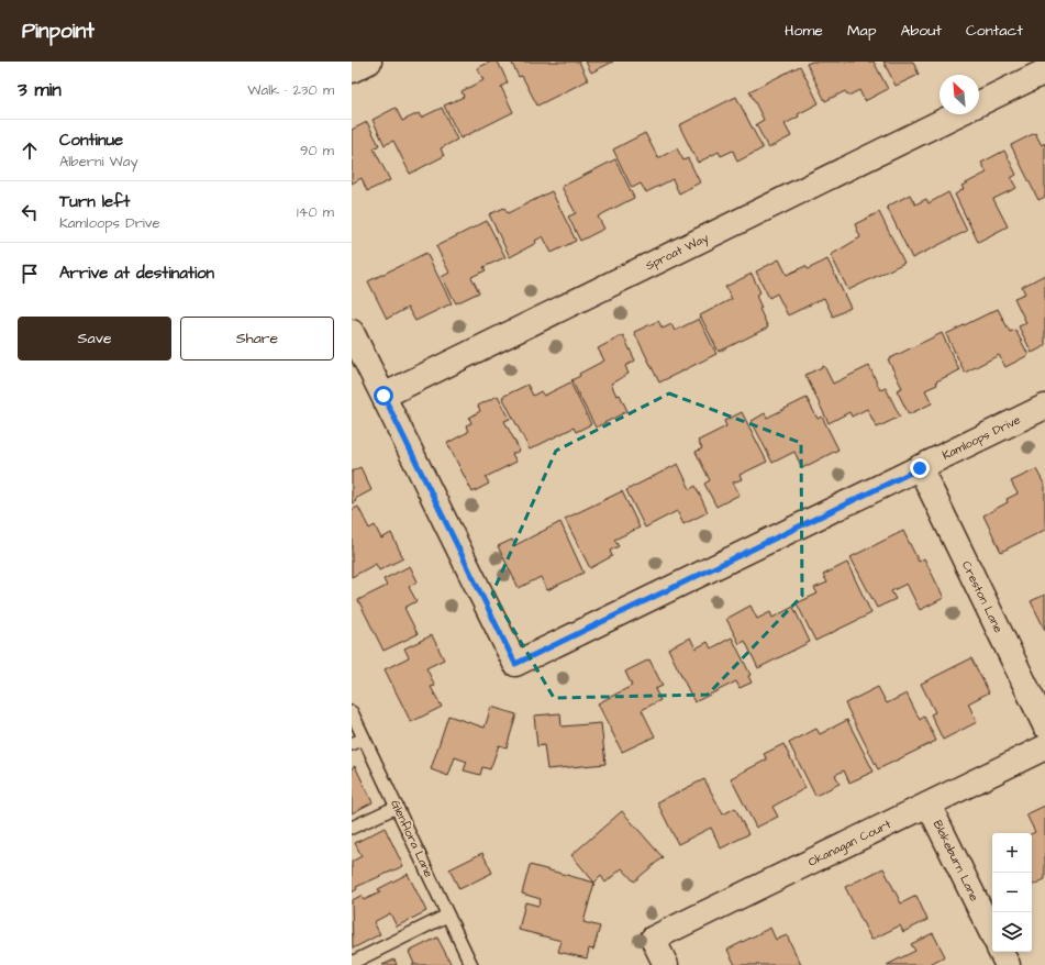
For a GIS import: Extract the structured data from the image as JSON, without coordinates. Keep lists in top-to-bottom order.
{
  "streets": {
    "street": [
      "Sproat Way",
      "Kamloops Drive",
      "Creston Lane",
      "Okanagan Court",
      "Blakeburn Lane"
    ],
    "lane": ["Glenflora Lane"]
  },
  "crossings": [
    ["Sproat Way", "Kamloops Drive"],
    ["Kamloops Drive", "Creston Lane"],
    ["Okanagan Court", "Blakeburn Lane"]
  ],
  "north": "top left",
  "page": {
    "header": "Pinpoint",
    "nav": [
      "Home",
      "Map",
      "About",
      "Contact"
    ],
    "heading": ["3 min", "Walk · 230 m"],
    "list": [
      ["Continue", "Alberni Way", "90 m"],
      ["Turn left", "Kamloops Drive", "140 m"],
      "Arrive at destination"
    ],
    "buttons": ["Save", "Share"],
    "map_buttons": ["+", "−"]
  }
}
